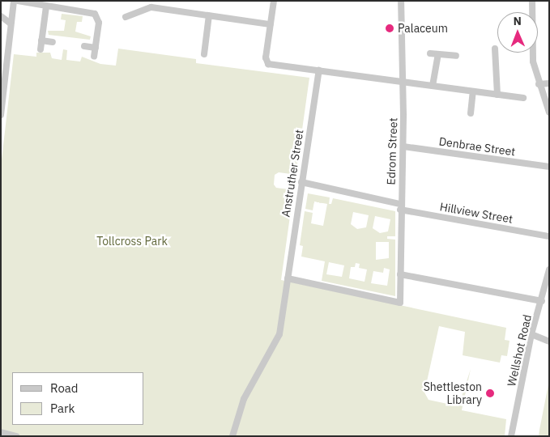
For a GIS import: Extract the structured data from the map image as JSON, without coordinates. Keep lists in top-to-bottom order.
{
  "streets": {
    "street": [
      "Denbrae Street",
      "Edrom Street",
      "Anstruther Street",
      "Hillview Street",
      "Wellshot Road"
    ]
  },
  "crossings": [
    ["Denbrae Street", "Edrom Street"],
    ["Edrom Street", "Anstruther Street"],
    ["Edrom Street", "Hillview Street"],
    ["Anstruther Street", "Hillview Street"]
  ],
  "parks": ["Tollcross Park"],
  "places": ["Palaceum", "Shettleston Library"],
  "legend": ["Road", "Park"],
  "north": "top"
}
